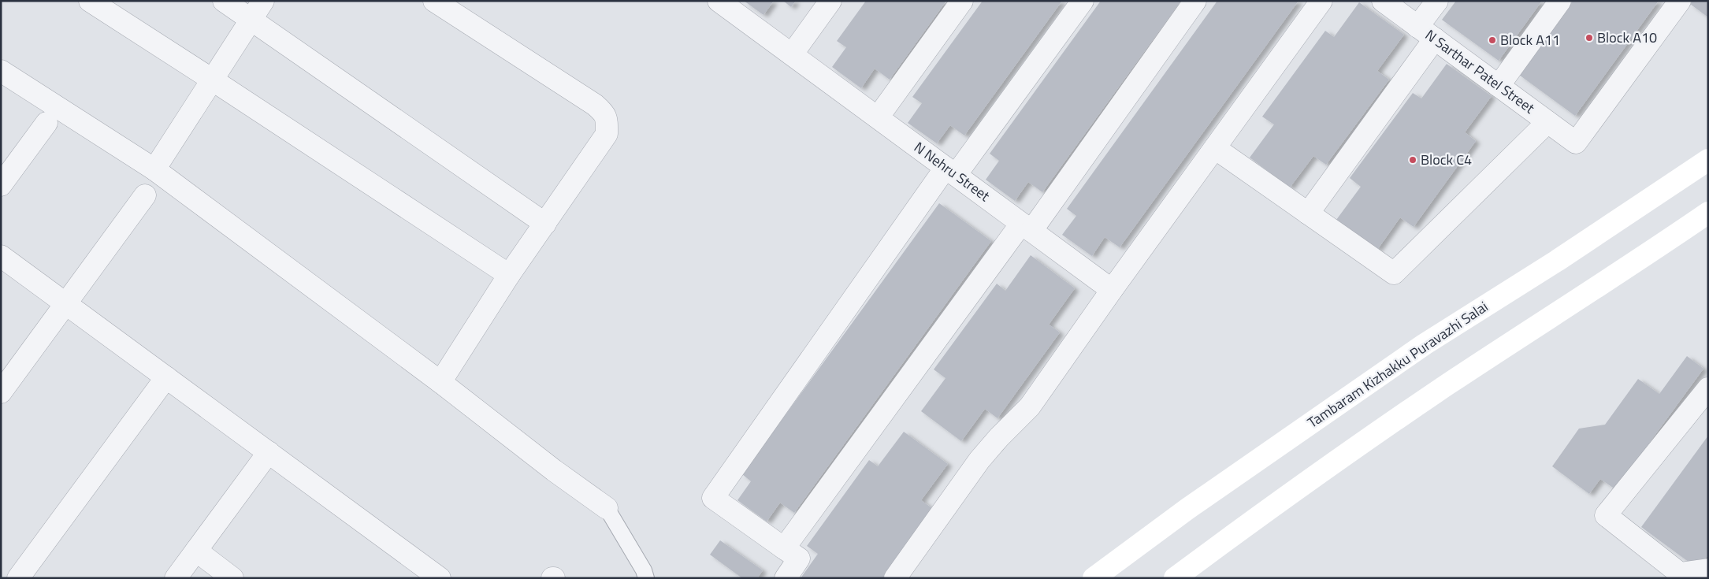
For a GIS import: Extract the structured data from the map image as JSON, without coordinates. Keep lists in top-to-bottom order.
{
  "streets": {
    "main road": ["Tambaram Kizhakku Puravazhi Salai"],
    "street": ["N Sarthar Patel Street", "N Nehru Street"]
  },
  "places": ["Block A10", "Block A11", "Block C4"]
}
